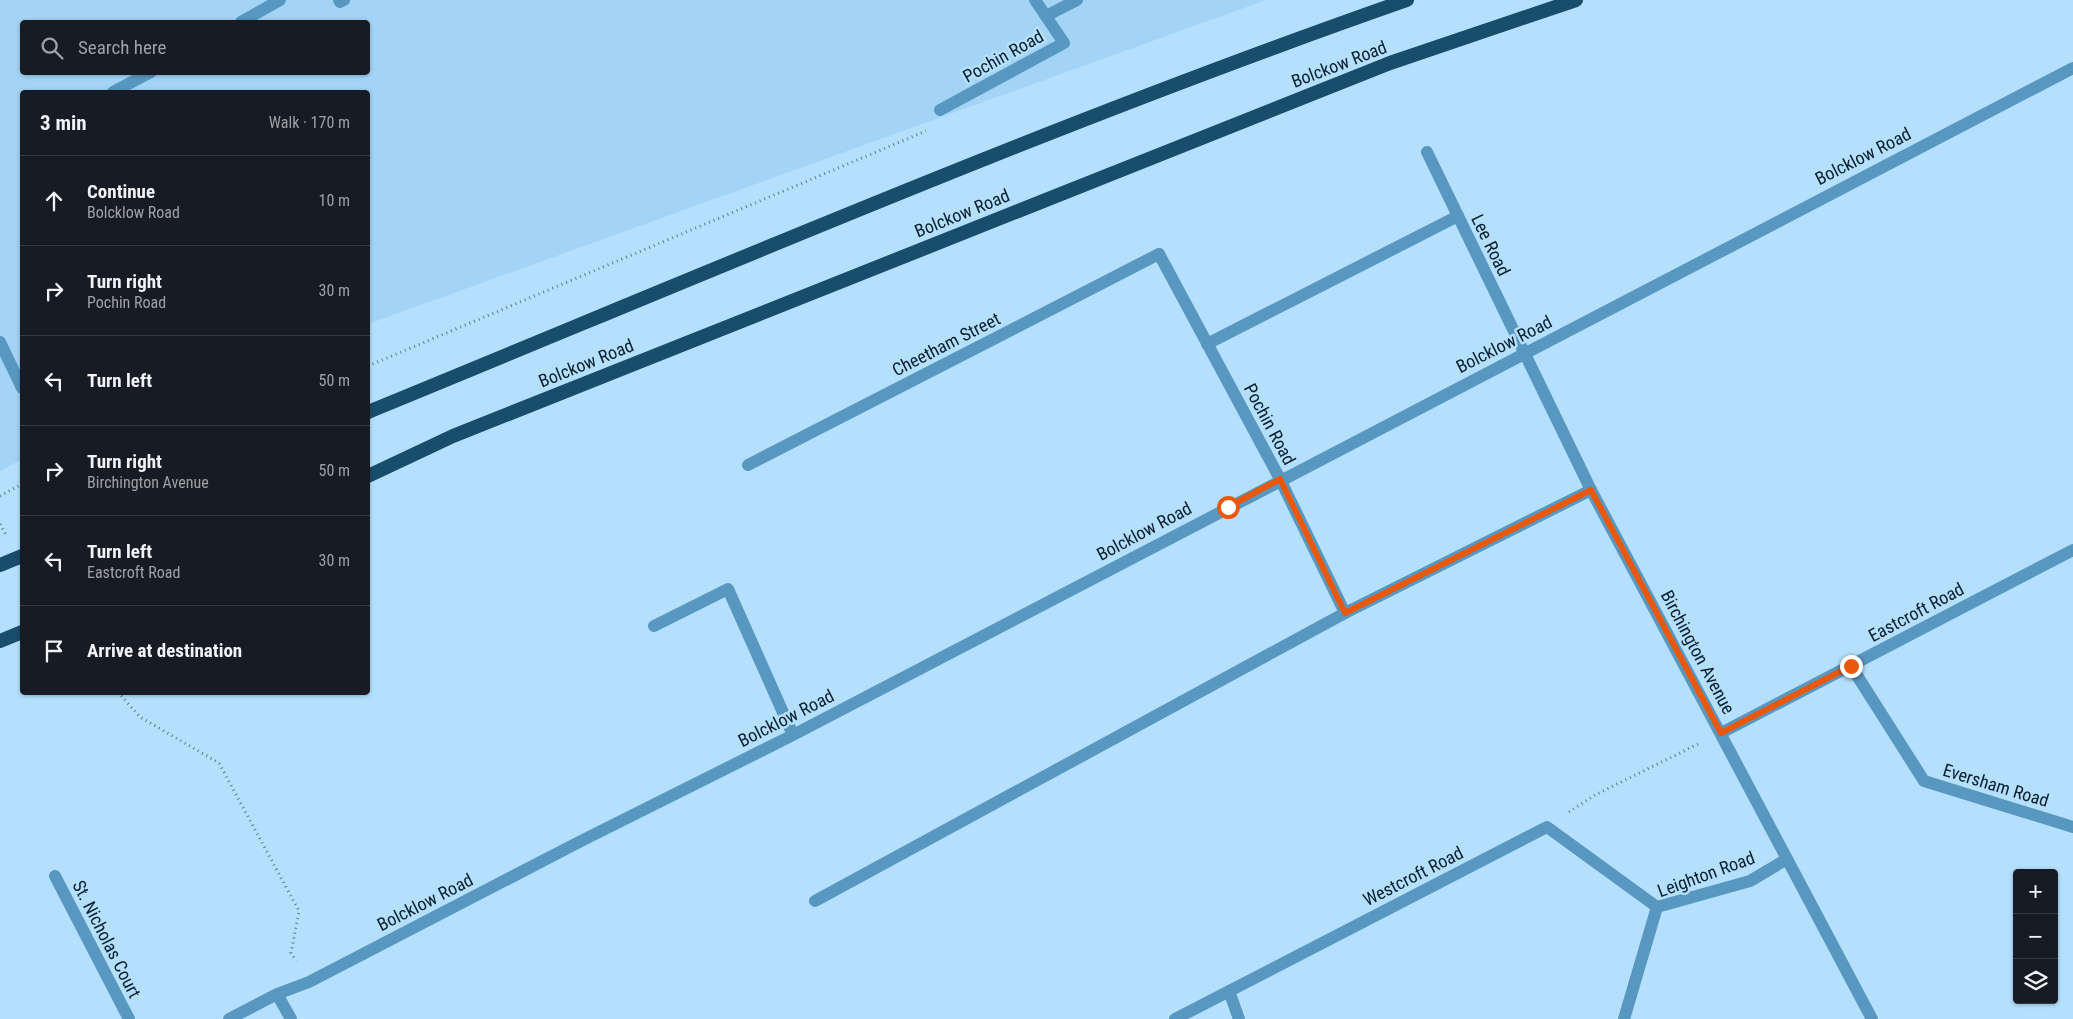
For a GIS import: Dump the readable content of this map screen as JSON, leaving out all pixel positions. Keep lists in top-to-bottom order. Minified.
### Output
{"streets":{"highway":["Bolckow Road"],"street":["Pochin Road","Bolcklow Road","Lee Road","Cheetham Street","Eastcroft Road","Birchington Avenue","Eversham Road","Leighton Road","Westcroft Road","St. Nicholas Court"]},"crossings":[["Pochin Road","Bolcklow Road"],["Pochin Road","Cheetham Street"],["Bolcklow Road","Lee Road"],["Bolcklow Road","Birchington Avenue"],["Lee Road","Birchington Avenue"],["Eastcroft Road","Birchington Avenue"],["Eastcroft Road","Eversham Road"],["Birchington Avenue","Leighton Road"]],"page":{"search":"Search here","heading":["3 min","Walk · 170 m"],"list":[["Continue","Bolcklow Road","10 m"],["Turn right","Pochin Road","30 m"],["Turn left","50 m"],["Turn right","Birchington Avenue","50 m"],["Turn left","Eastcroft Road","30 m"],"Arrive at destination"],"map_buttons":["+","−"]}}
